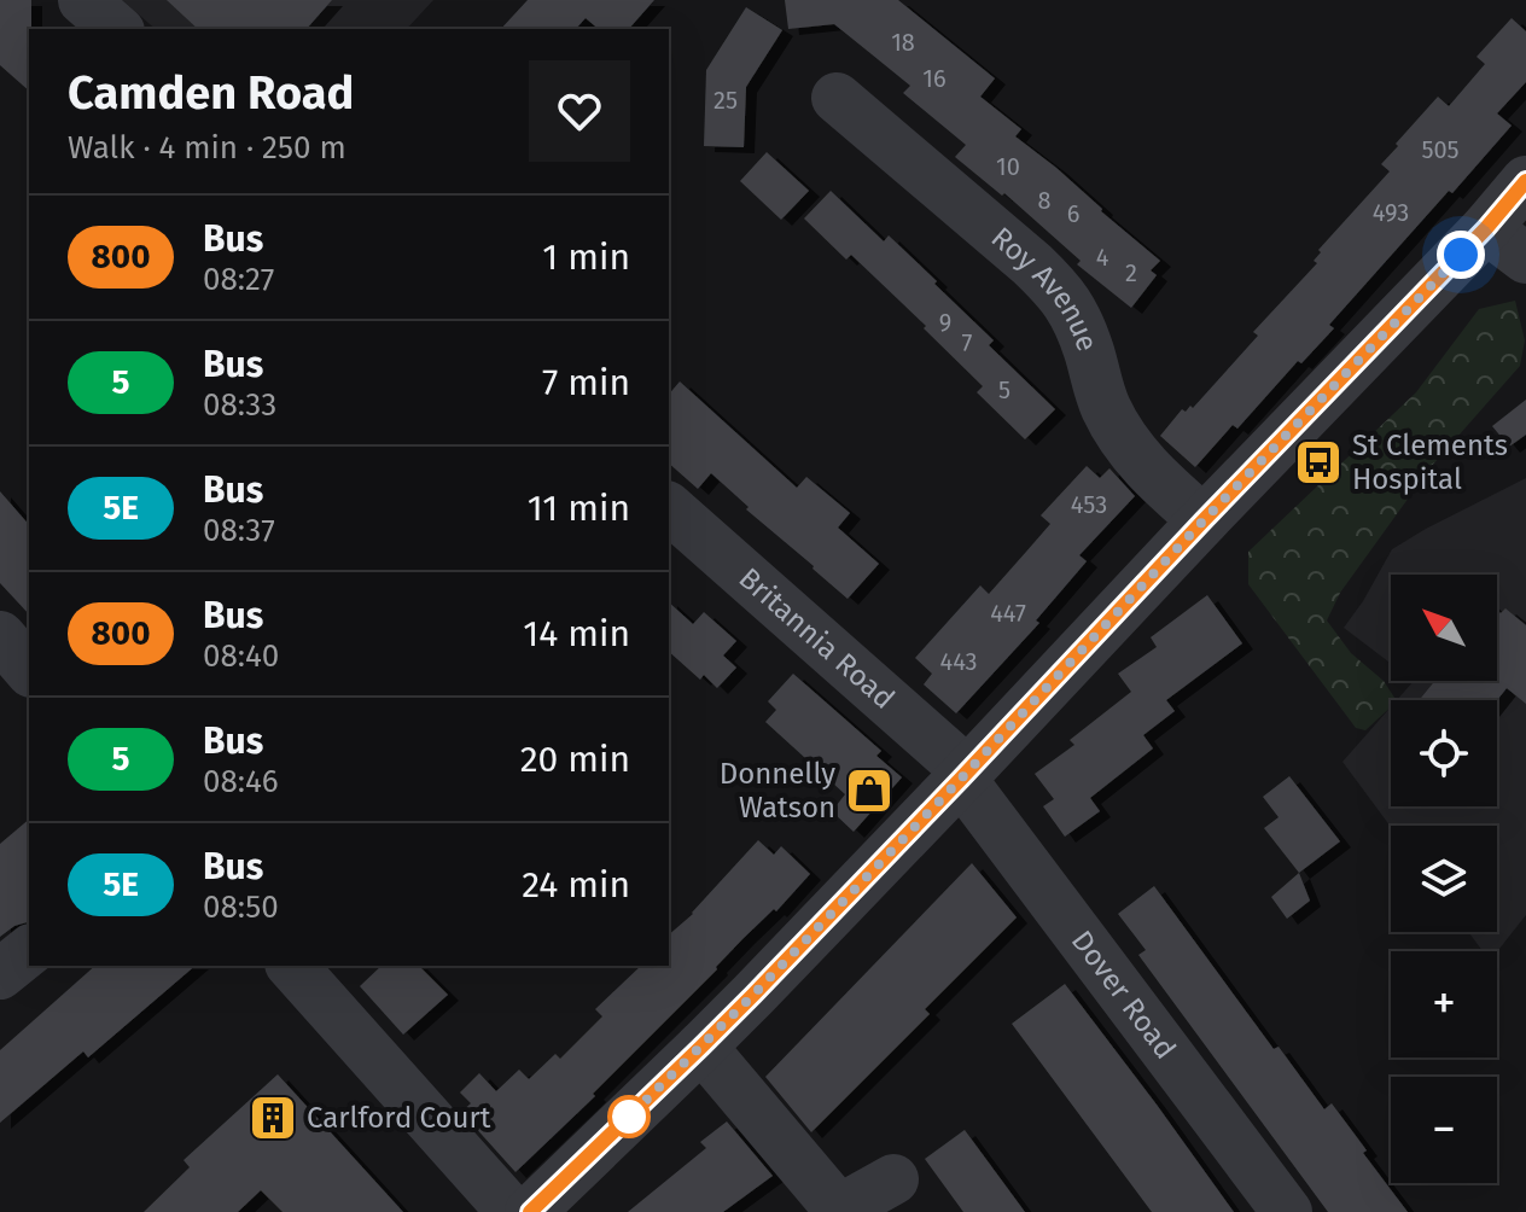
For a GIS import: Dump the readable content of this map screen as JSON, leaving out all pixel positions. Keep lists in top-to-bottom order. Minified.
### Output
{"streets":{"street":["Roy Avenue","Britannia Road","Dover Road"]},"crossings":[["Britannia Road","Dover Road"]],"places":{"bus stop":["St Clements Hospital"],"shop":["Donnelly Watson"],"building":["Carlford Court"]},"lines":["bus line 800"],"house_numbers":["18","16","25","505","10","8","493","6","4","2","9","7","5","453","447","443"],"north":"top left","page":{"heading":["Camden Road","Walk · 4 min · 250 m"],"list":[{"mark":"800","name":"Bus","note":"08:27","value":"1 min"},{"mark":"5","name":"Bus","note":"08:33","value":"7 min"},{"mark":"5E","name":"Bus","note":"08:37","value":"11 min"},{"mark":"800","name":"Bus","note":"08:40","value":"14 min"},{"mark":"5","name":"Bus","note":"08:46","value":"20 min"},{"mark":"5E","name":"Bus","note":"08:50","value":"24 min"}],"map_buttons":["+","−"]}}
